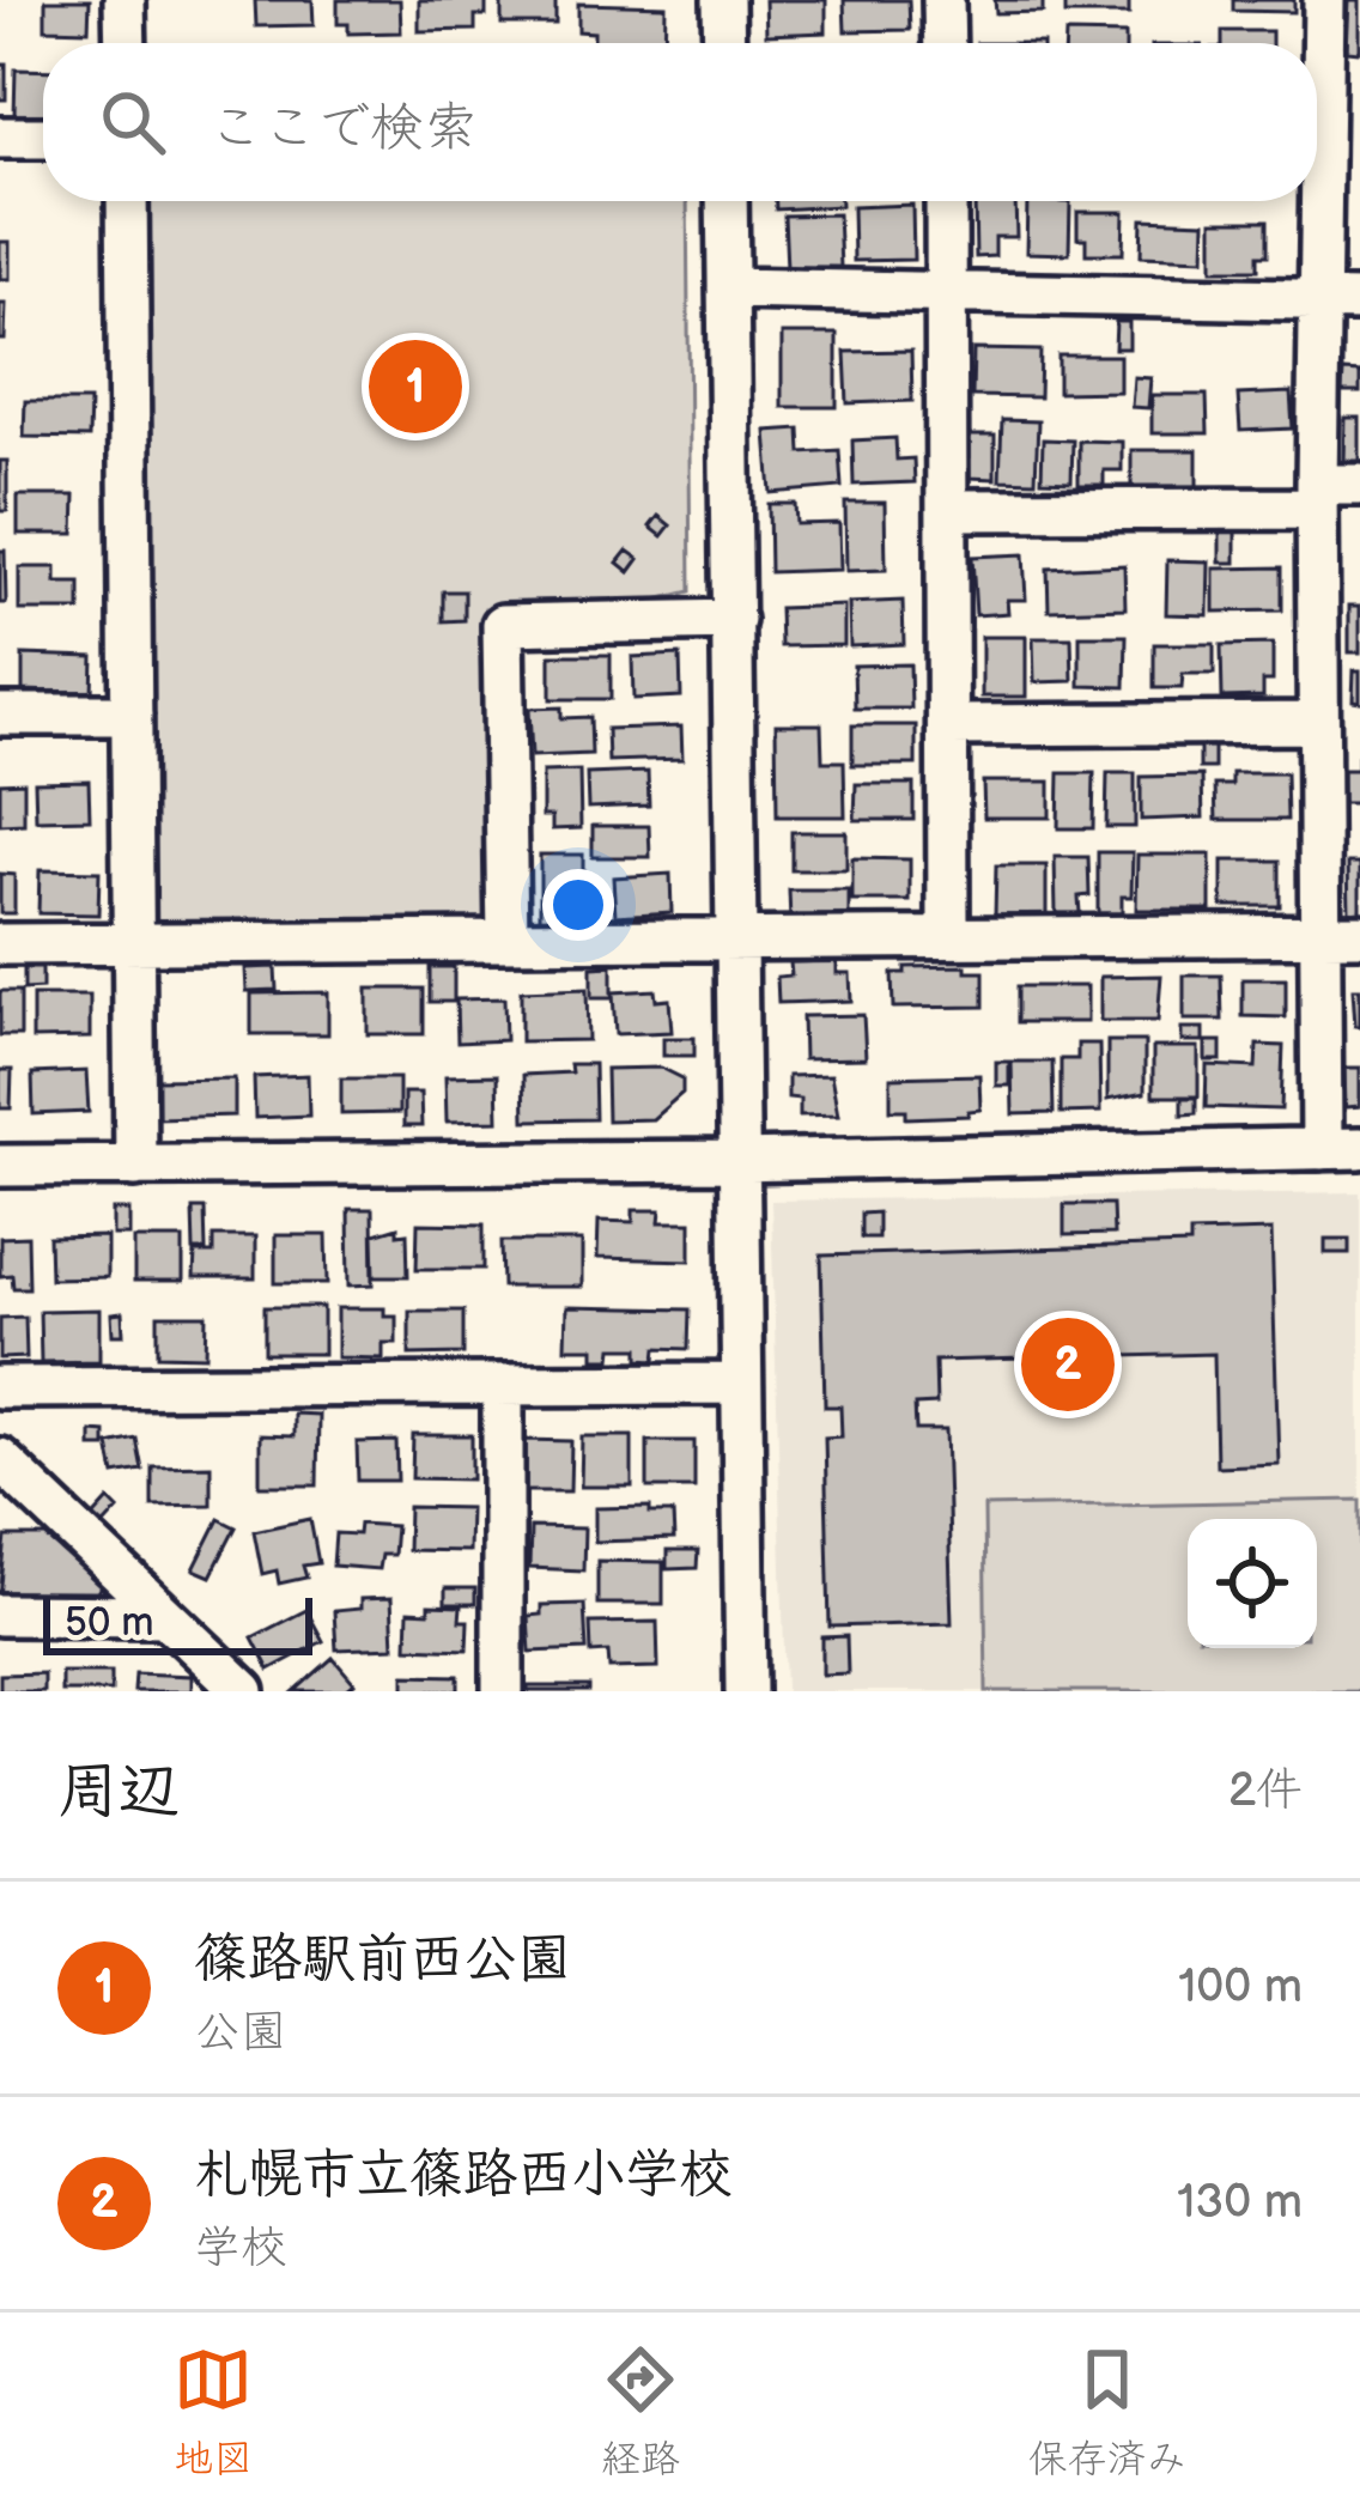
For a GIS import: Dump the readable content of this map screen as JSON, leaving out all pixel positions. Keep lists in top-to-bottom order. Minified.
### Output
{"scale_bar":"50 m","page":{"search":"ここで検索","pins":["1","2"],"scale":"50 m","heading":["周辺","2件"],"list":[{"mark":"1","name":"篠路駅前西公園","note":"公園","value":"100 m"},{"mark":"2","name":"札幌市立篠路西小学校","note":"学校","value":"130 m"}],"nav":["地図","経路","保存済み"]}}
